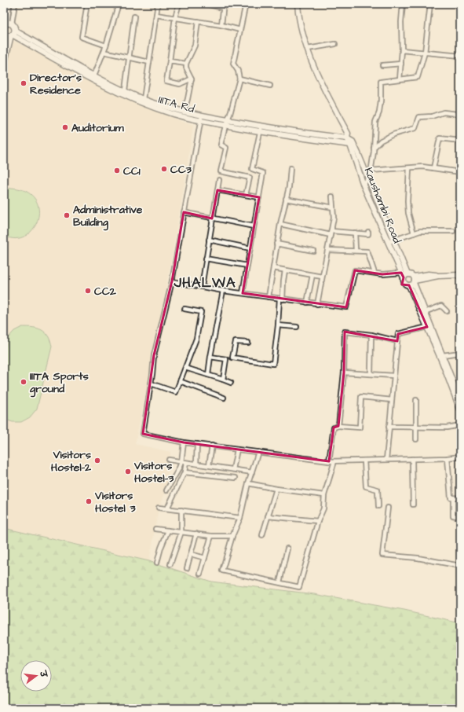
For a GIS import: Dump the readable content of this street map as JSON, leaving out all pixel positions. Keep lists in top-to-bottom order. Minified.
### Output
{"streets":{"main road":["IIITA Rd","Kaushambi Road"]},"crossings":[["IIITA Rd","Kaushambi Road"]],"districts":["JHALWA"],"places":["Director's Residence","Auditorium","CC3","CC1","Administrative Building","CC2","IIITA Sports ground","Visitors Hostel-2","Visitors Hostel-3","Visitors Hostel 3"],"north":"right"}
